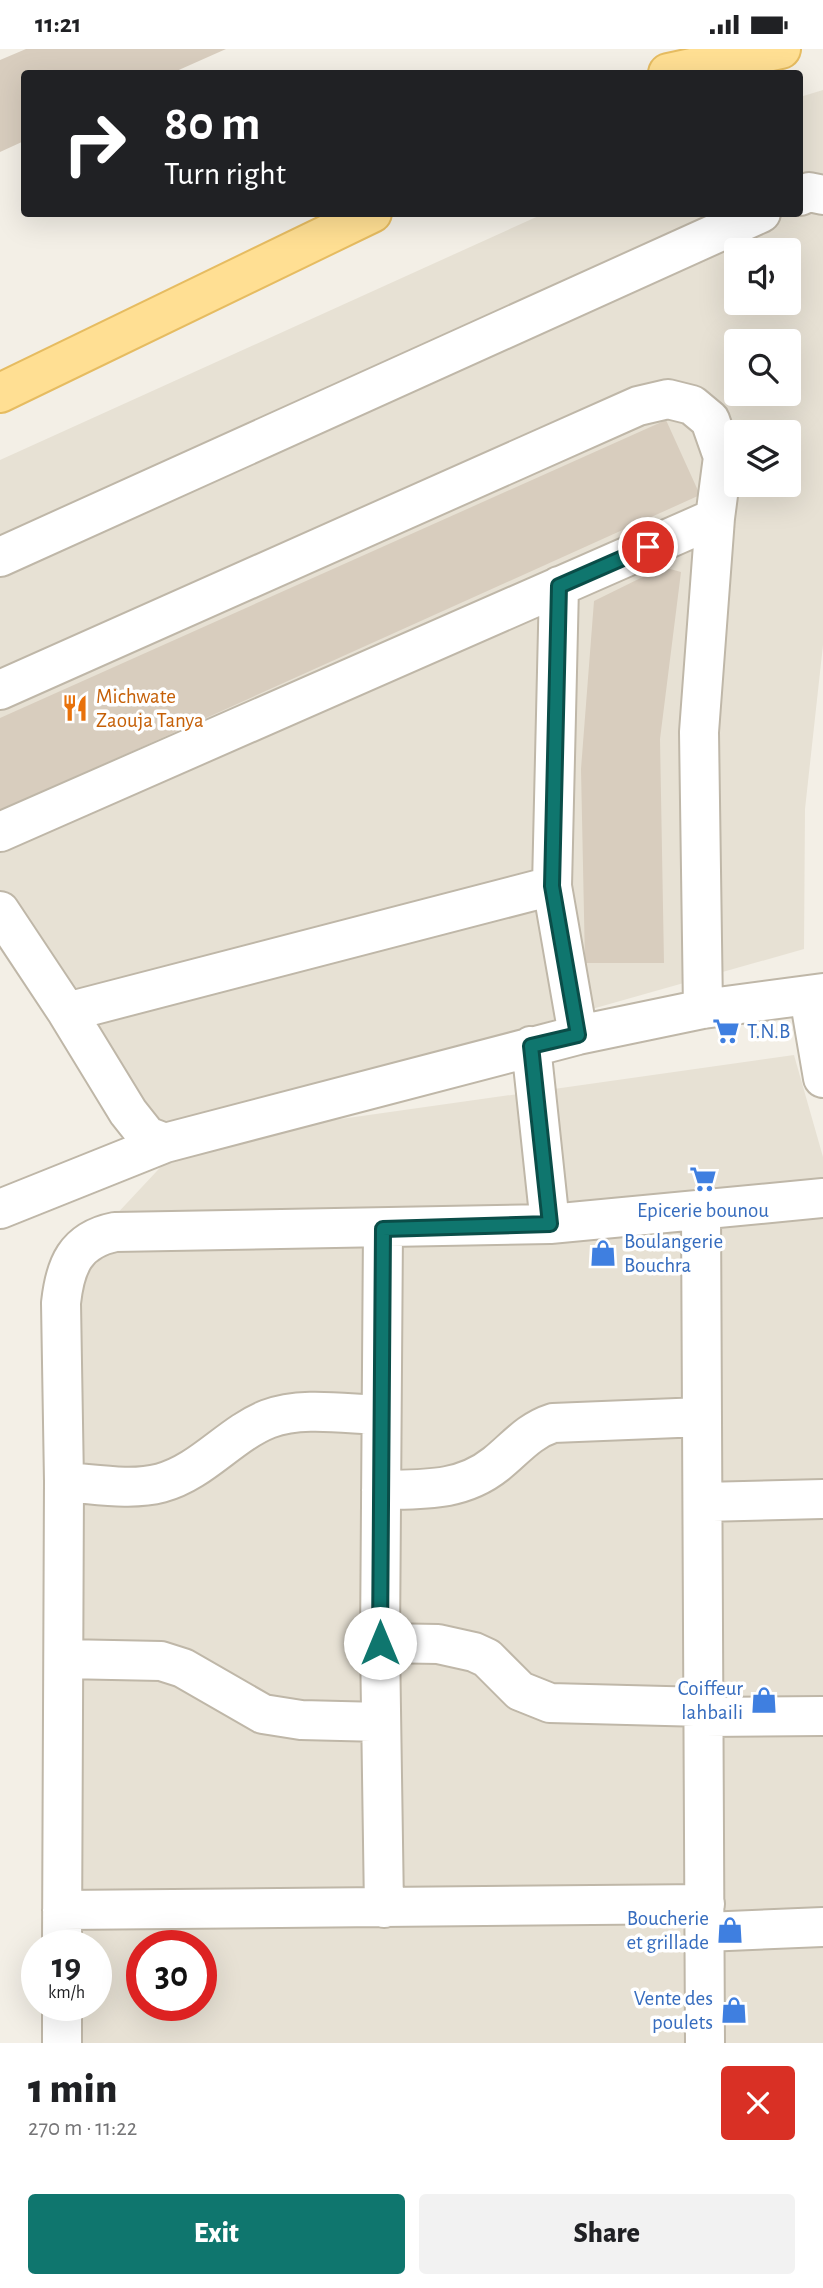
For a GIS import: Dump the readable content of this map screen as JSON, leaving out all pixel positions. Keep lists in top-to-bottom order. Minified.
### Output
{"places":{"restaurant":["Michwate Zaouja Tanya"],"supermarket":["T.N.B","Epicerie bounou"],"shop":["Boulangerie Bouchra","Coiffeur lahbaili","Boucherie et grillade","Vente des poulets"]},"page":{"status":"11:21","turn":["80 m","Turn right"],"speed":"19 km/h","limit":"30","heading":["1 min","270 m · 11:22"],"buttons":["Exit","Share"]}}
